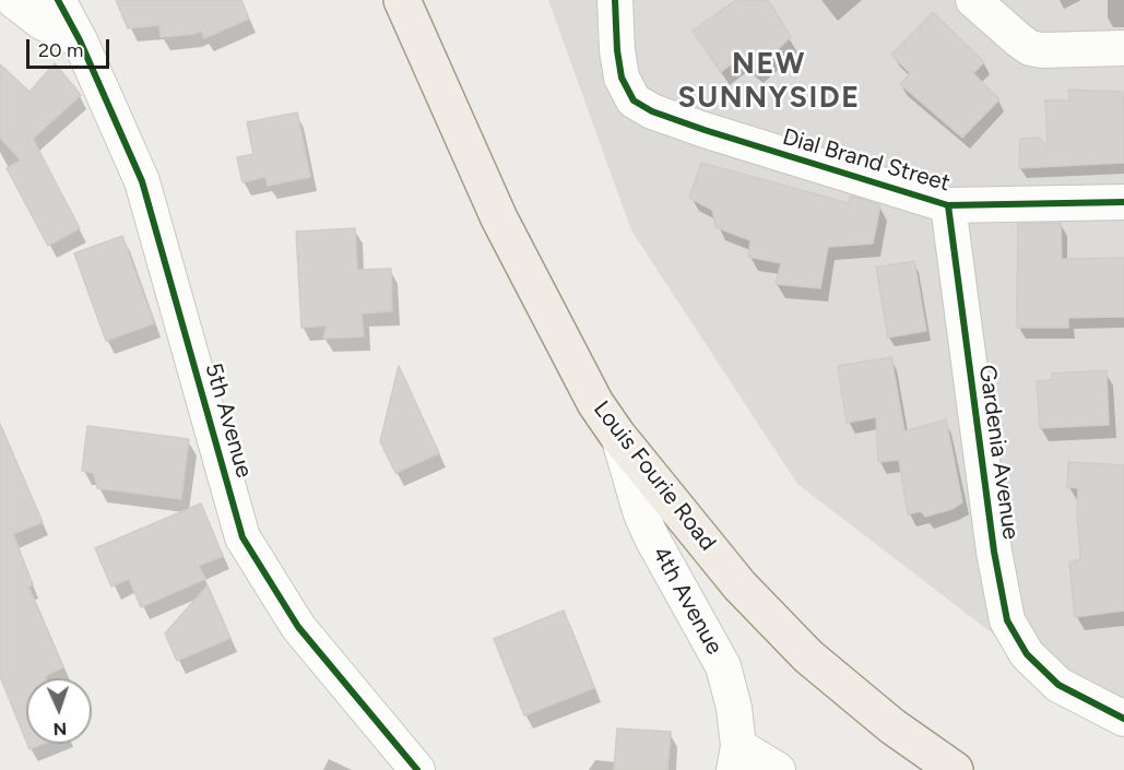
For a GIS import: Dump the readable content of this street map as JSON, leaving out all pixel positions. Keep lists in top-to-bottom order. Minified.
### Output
{"streets":{"main road":["Louis Fourie Road"],"street":["Dial Brand Street","5th Avenue","Gardenia Avenue","4th Avenue"]},"crossings":[["Dial Brand Street","Gardenia Avenue"],["Louis Fourie Road","4th Avenue"]],"districts":["NEW SUNNYSIDE"],"scale_bar":"20 m","north":"bottom"}
